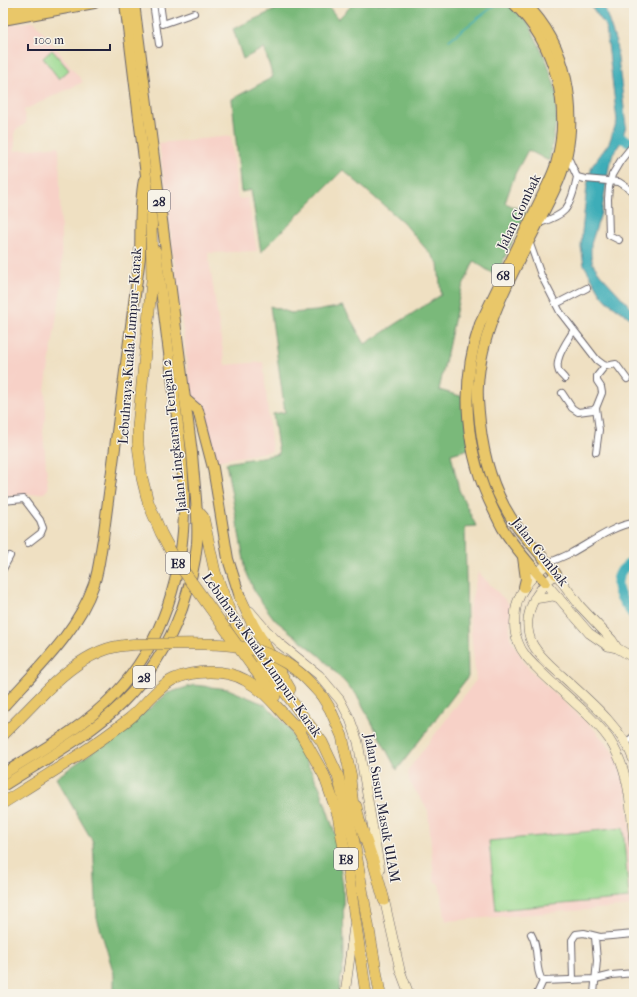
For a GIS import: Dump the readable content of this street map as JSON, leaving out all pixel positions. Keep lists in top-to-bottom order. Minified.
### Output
{"streets":{"highway":["Lebuhraya Kuala Lumpur–Karak","E8"],"main road":["28","Jalan Gombak","68","Jalan Lingkaran Tengah 2","Jalan Susur Masuk UIAM"]},"crossings":[["Lebuhraya Kuala Lumpur–Karak","Jalan Lingkaran Tengah 2"]],"scale_bar":"100 m"}
